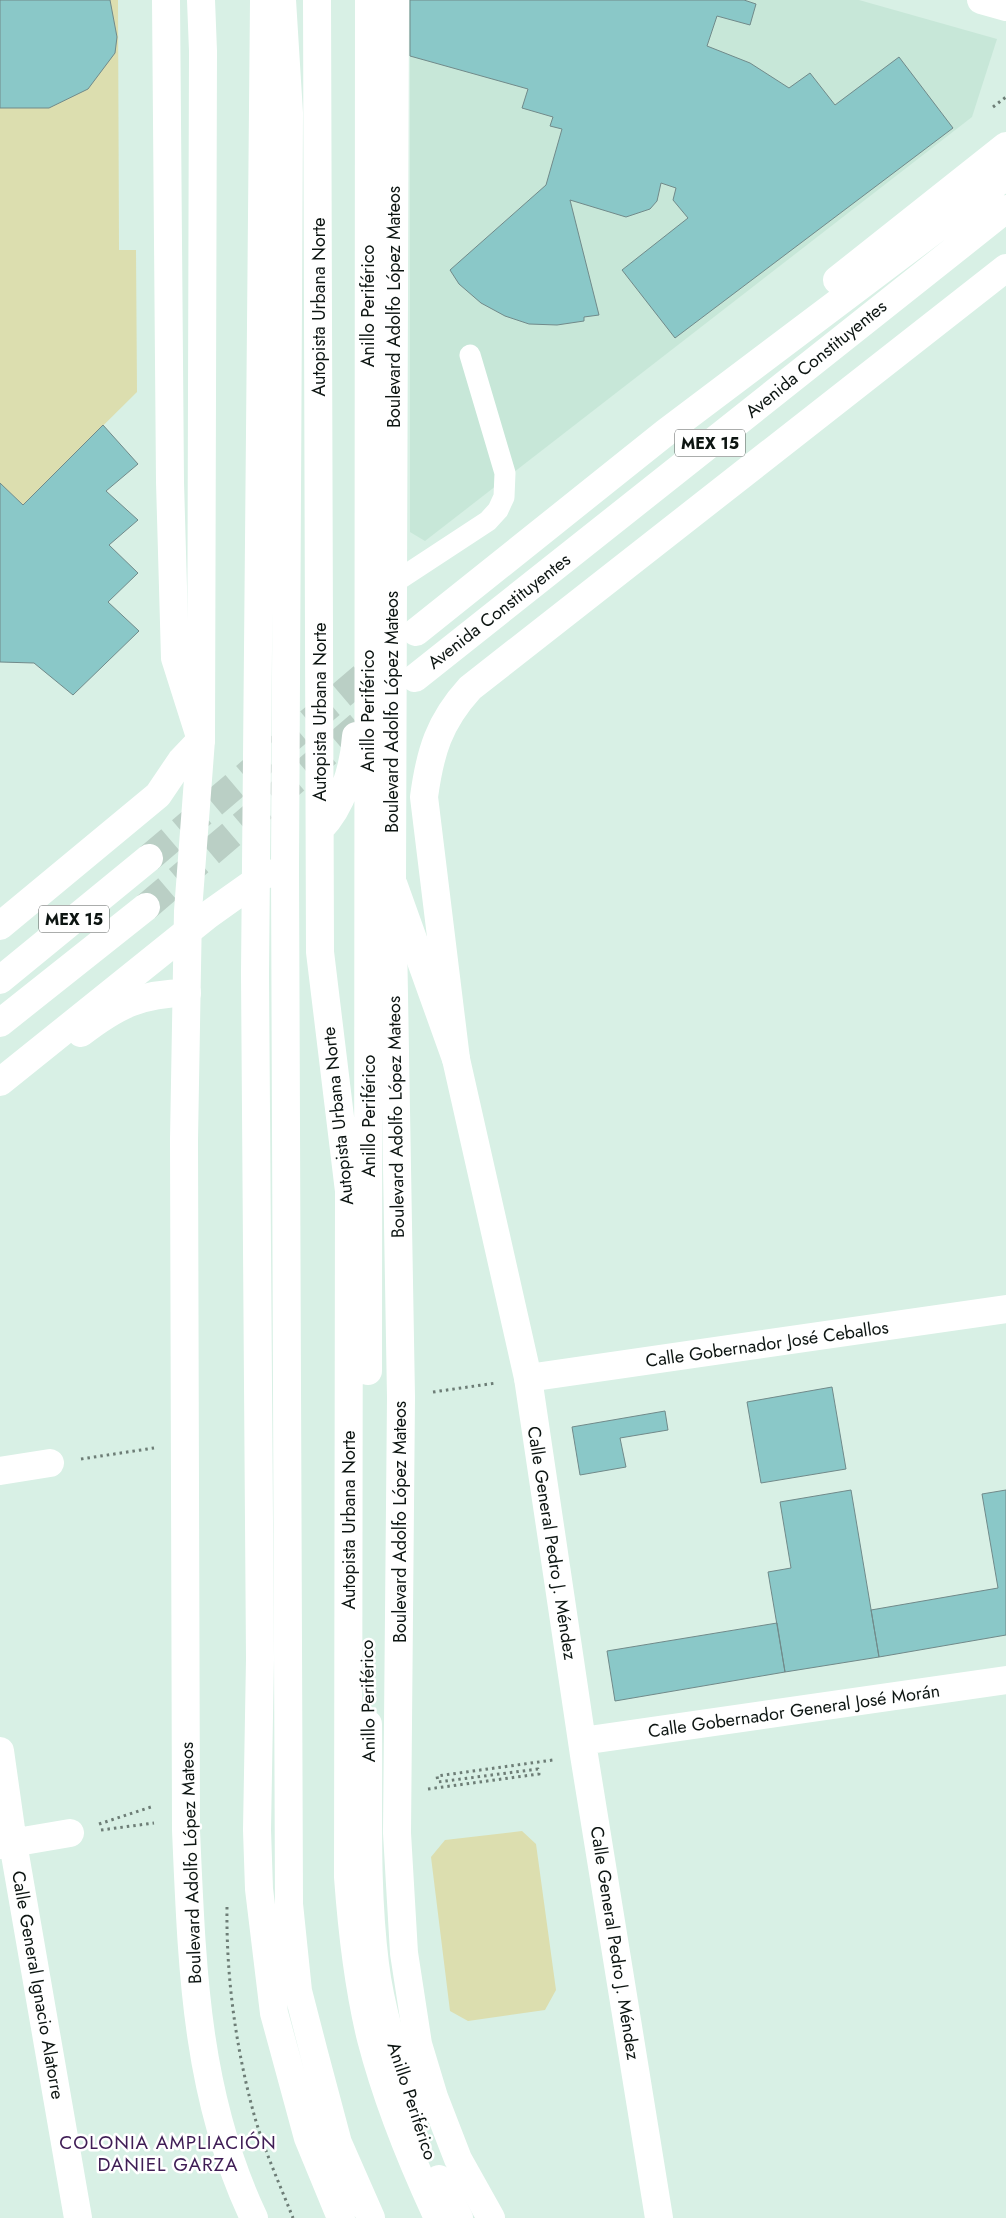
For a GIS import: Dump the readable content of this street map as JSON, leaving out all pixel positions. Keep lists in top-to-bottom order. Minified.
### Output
{"streets":{"main road":["Anillo Periférico","Autopista Urbana Norte","Boulevard Adolfo López Mateos","Avenida Constituyentes","MEX 15","Calle Gobernador José Ceballos","Calle General Pedro J. Méndez","Calle Gobernador General José Morán","Calle General Ignacio Alatorre"]},"crossings":[["Boulevard Adolfo López Mateos","Calle General Pedro J. Méndez"],["Calle Gobernador José Ceballos","Calle General Pedro J. Méndez"],["Calle General Pedro J. Méndez","Calle Gobernador General José Morán"]],"districts":["COLONIA AMPLIACIÓN DANIEL GARZA"]}
